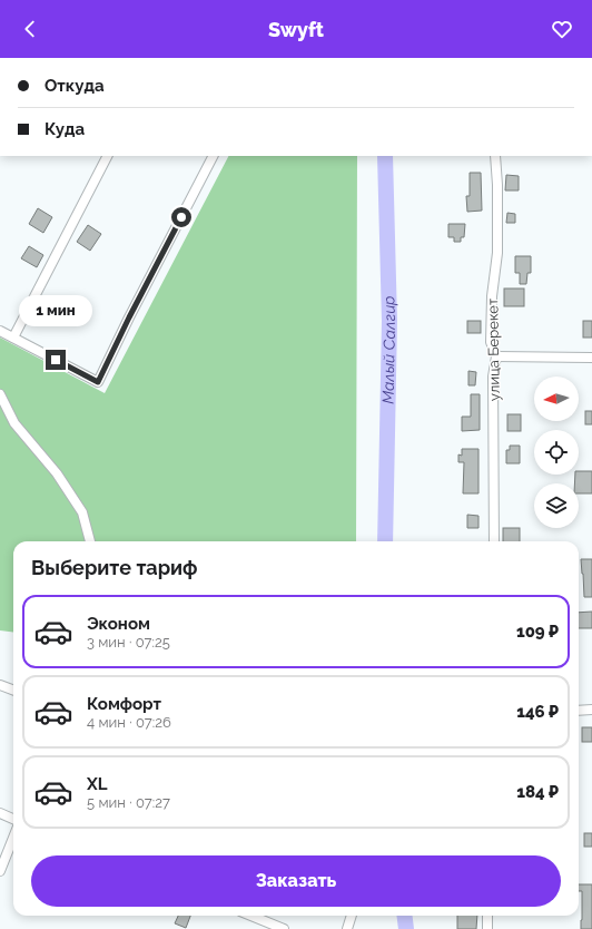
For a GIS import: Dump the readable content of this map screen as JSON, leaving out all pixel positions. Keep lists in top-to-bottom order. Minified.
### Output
{"streets":{"street":["улица Берекет"]},"water":["Малый Салгир"],"north":"left","page":{"header":"Swyft","banner":["Откуда","Куда"],"bubble":"1 мин","heading":"Выберите тариф","list":[{"name":"Эконом","note":"3 мин · 07:25","value":"109 ₽"},{"name":"Комфорт","note":"4 мин · 07:26","value":"146 ₽"},{"name":"XL","note":"5 мин · 07:27","value":"184 ₽"}],"buttons":"Заказать"}}
